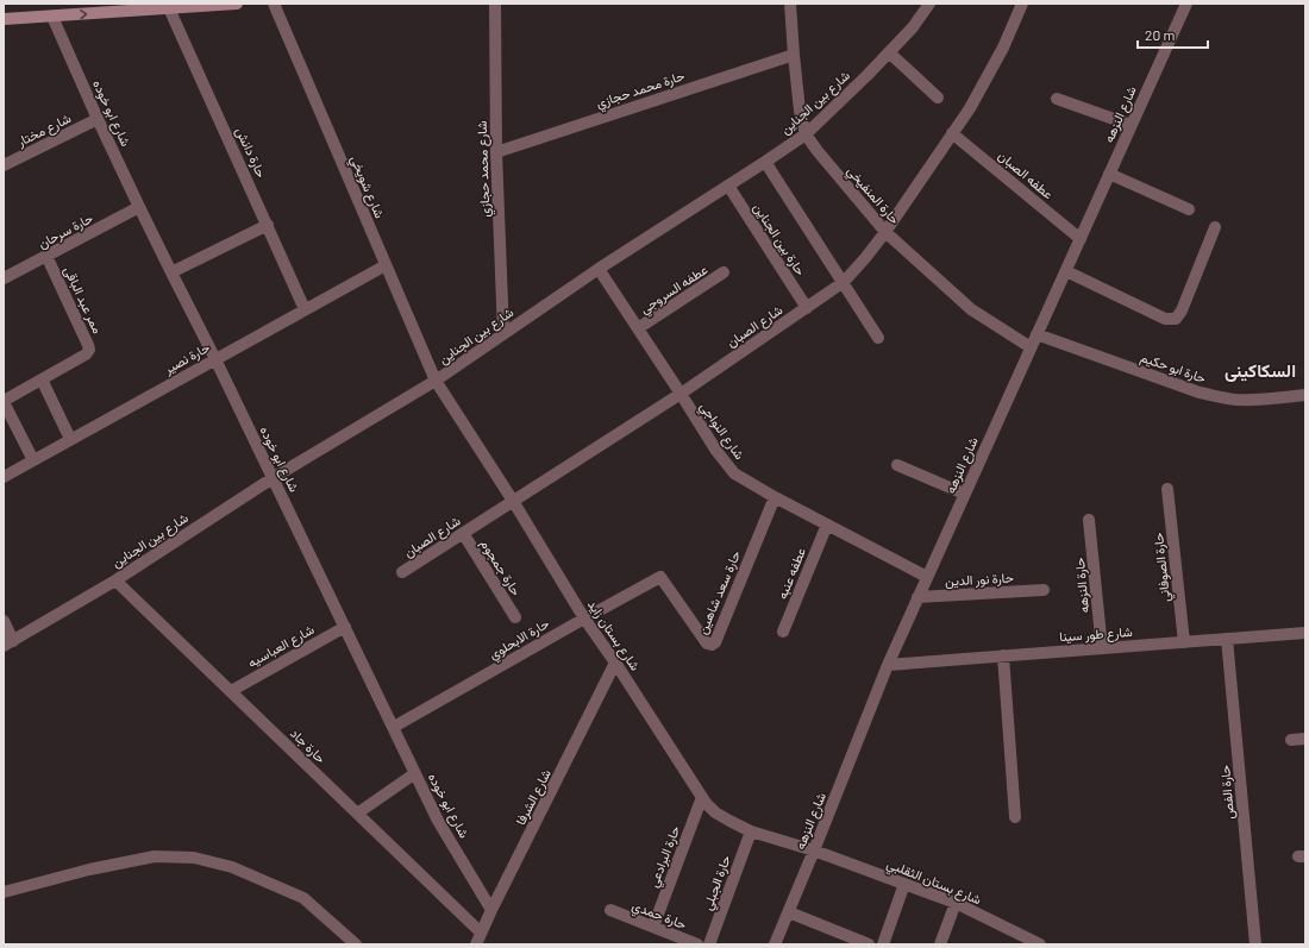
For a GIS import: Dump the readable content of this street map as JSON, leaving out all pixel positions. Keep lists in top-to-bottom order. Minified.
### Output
{"streets":{"street":["حارة محمد حجازي","شارع بين الجناين","شارع ابو خوده","شارع النزهه","شارع مختار","حارة دانش","شارع محمد حجازي","عطفه الصبان","شارع شويخي","حارة المنفيخي","حارة سرحان","حارة بين الجناين","عطفه السروجي","ممر عبد الباقى","شارع الصبان","حارة نصير","حارة ابو حكيم","شارع النواجي","حارة جمجوم","حارة الصوفاني","عطفه عنبه","حارة نور الدين","حارة النزهه","حارة سعد شاهين","شارع طور سينا","شارع بستان زايد","حارة الابحلوي","شارع العباسيه","حارة جاد","حارة الفص","شارع الشرفا","حارة البرادعي","شارع بستان الثقلبي","حارة الجبلي","حارة حمدي"]},"crossings":[["حارة محمد حجازي","شارع محمد حجازي"],["حارة محمد حجازي","حارة المنفيخي"],["شارع بين الجناين","شارع ابو خوده"],["شارع بين الجناين","شارع محمد حجازي"],["شارع بين الجناين","شارع شويخي"],["شارع بين الجناين","حارة المنفيخي"],["شارع بين الجناين","حارة بين الجناين"],["شارع بين الجناين","شارع النواجي"],["شارع بين الجناين","شارع بستان زايد"],["شارع بين الجناين","حارة جاد"],["شارع ابو خوده","شارع مختار"],["شارع ابو خوده","حارة سرحان"],["شارع ابو خوده","حارة نصير"],["شارع ابو خوده","حارة الابحلوي"],["شارع ابو خوده","شارع العباسيه"],["شارع ابو خوده","شارع الشرفا"],["شارع النزهه","عطفه الصبان"],["شارع النزهه","حارة المنفيخي"],["شارع النزهه","حارة ابو حكيم"],["شارع النزهه","شارع النواجي"],["شارع النزهه","حارة نور الدين"],["شارع النزهه","شارع طور سينا"],["شارع النزهه","شارع بستان زايد"],["شارع النزهه","شارع بستان الثقلبي"],["حارة دانش","حارة نصير"],["عطفه الصبان","شارع الصبان"],["شارع شويخي","حارة نصير"],["شارع شويخي","شارع بستان زايد"],["حارة المنفيخي","شارع الصبان"],["حارة سرحان","ممر عبد الباقى"],["حارة بين الجناين","شارع الصبان"],["عطفه السروجي","شارع النواجي"],["شارع الصبان","شارع النواجي"],["شارع الصبان","حارة جمجوم"],["شارع الصبان","شارع بستان زايد"],["شارع النواجي","عطفه عنبه"],["شارع النواجي","حارة سعد شاهين"],["حارة الصوفاني","شارع طور سينا"],["حارة النزهه","شارع طور سينا"],["حارة سعد شاهين","حارة الابحلوي"],["شارع طور سينا","حارة الفص"],["شارع بستان زايد","حارة الابحلوي"],["شارع بستان زايد","شارع الشرفا"],["شارع بستان زايد","حارة البرادعي"],["شارع بستان زايد","شارع بستان الثقلبي"],["شارع بستان زايد","حارة الجبلي"],["شارع العباسيه","حارة جاد"],["حارة جاد","شارع الشرفا"],["حارة البرادعي","حارة حمدي"]],"districts":["السكاكينى"],"scale_bar":"20 m"}
